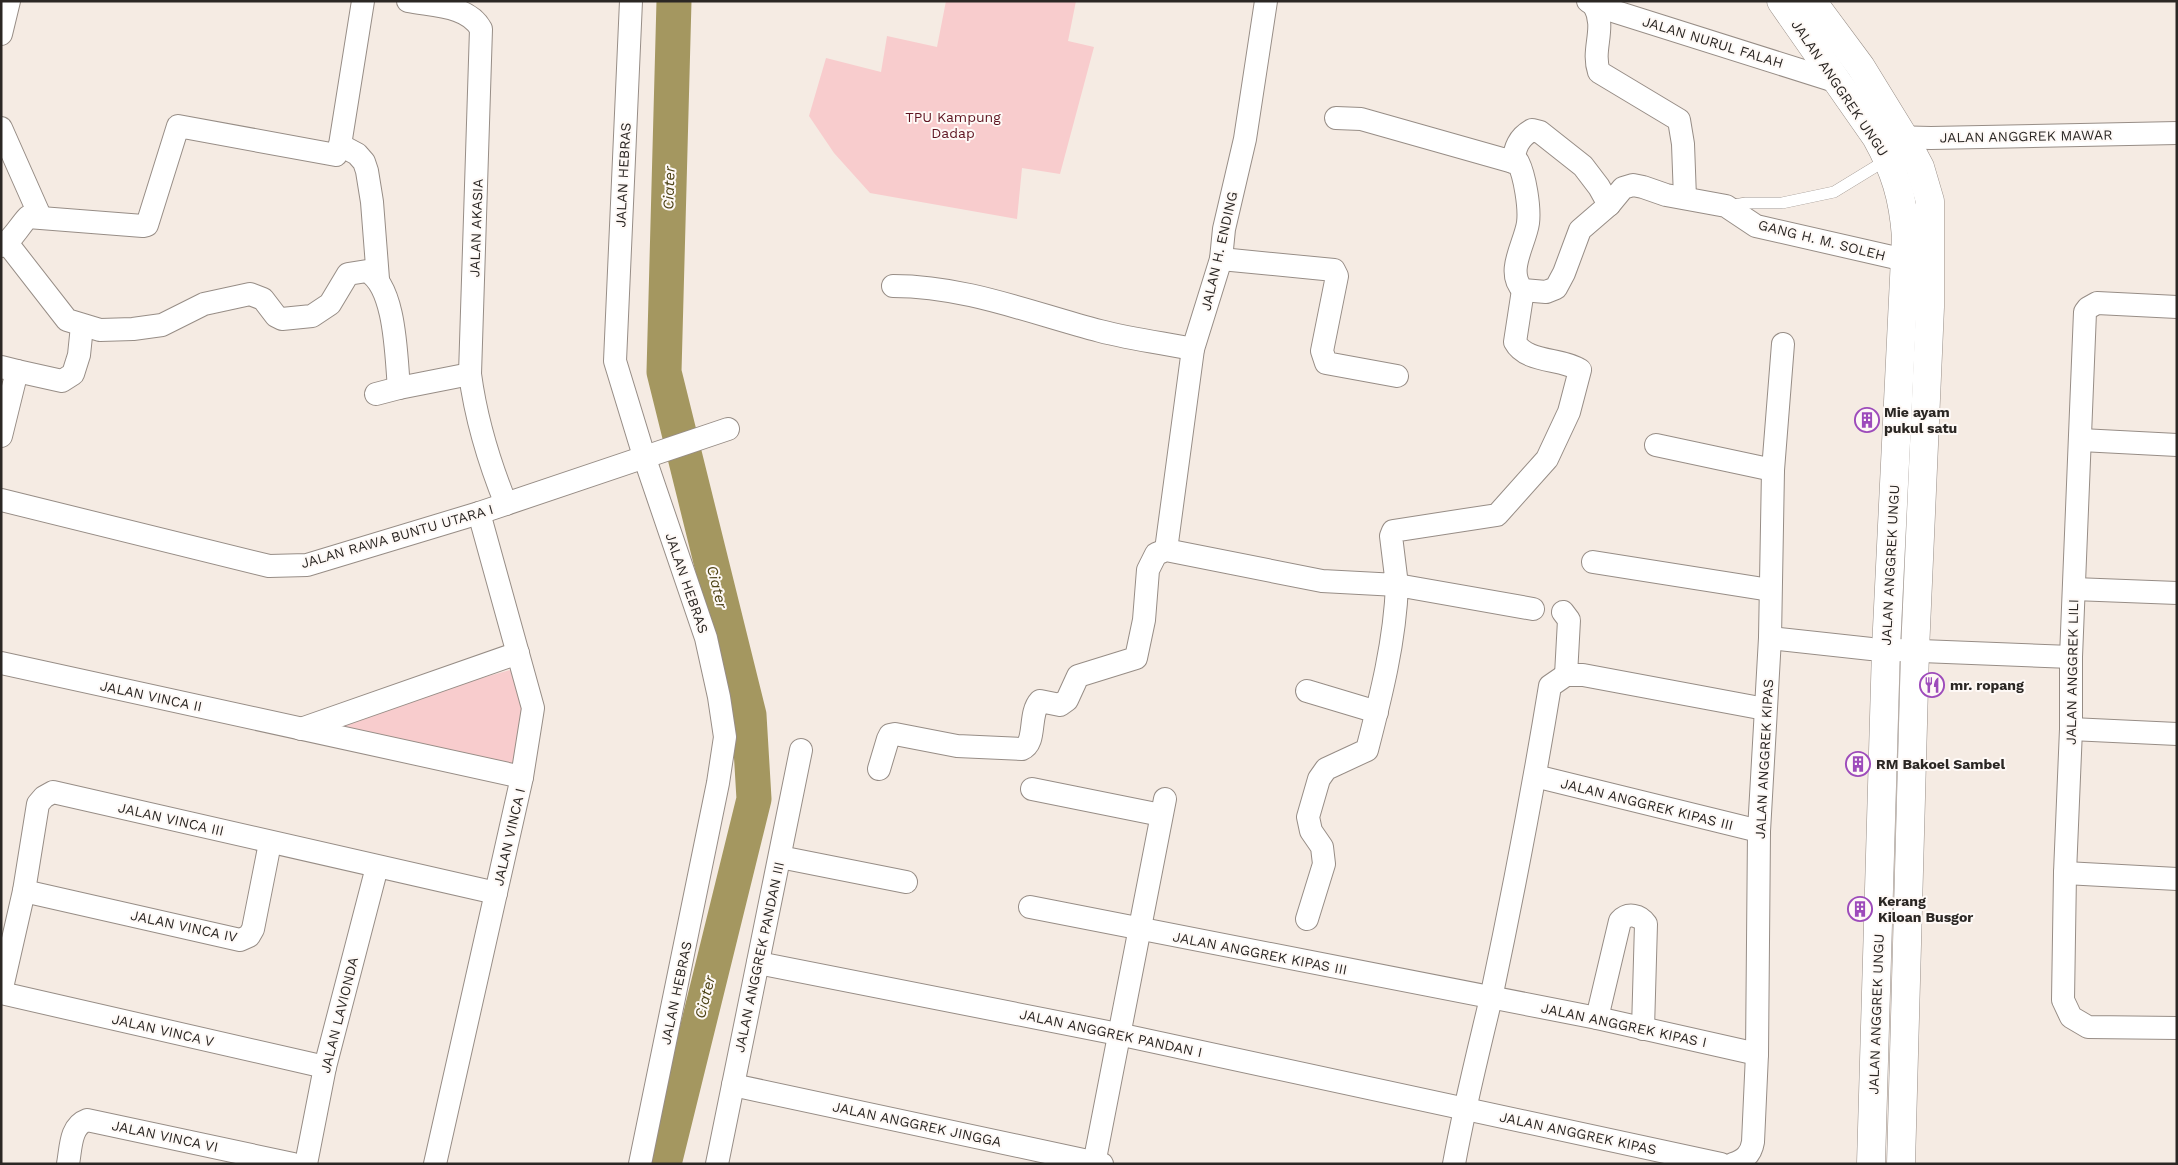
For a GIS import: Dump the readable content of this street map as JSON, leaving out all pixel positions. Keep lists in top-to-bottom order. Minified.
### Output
{"streets":{"street":["JALAN NURUL FALAH","JALAN ANGGREK UNGU","JALAN ANGGREK MAWAR","JALAN HEBRAS","JALAN AKASIA","GANG H. M. SOLEH","JALAN H. ENDING","JALAN RAWA BUNTU UTARA I","JALAN ANGGREK LILI","JALAN VINCA II","JALAN ANGGREK KIPAS","JALAN ANGGREK KIPAS III","JALAN VINCA III","JALAN VINCA I","JALAN VINCA IV","JALAN ANGGREK PANDAN III","JALAN LAVIONDA","JALAN ANGGREK KIPAS I","JALAN VINCA V","JALAN ANGGREK PANDAN I","JALAN ANGGREK JINGGA","JALAN VINCA VI"]},"crossings":[["JALAN NURUL FALAH","JALAN ANGGREK UNGU"],["JALAN ANGGREK UNGU","JALAN ANGGREK MAWAR"],["JALAN ANGGREK UNGU","GANG H. M. SOLEH"],["JALAN HEBRAS","JALAN RAWA BUNTU UTARA I"],["JALAN AKASIA","JALAN RAWA BUNTU UTARA I"],["JALAN RAWA BUNTU UTARA I","JALAN VINCA I"],["JALAN VINCA II","JALAN VINCA I"],["JALAN ANGGREK KIPAS","JALAN ANGGREK KIPAS III"],["JALAN ANGGREK KIPAS","JALAN ANGGREK KIPAS I"],["JALAN ANGGREK KIPAS","JALAN ANGGREK PANDAN I"],["JALAN ANGGREK KIPAS III","JALAN ANGGREK KIPAS I"],["JALAN VINCA III","JALAN VINCA I"],["JALAN VINCA III","JALAN VINCA IV"],["JALAN VINCA III","JALAN LAVIONDA"],["JALAN VINCA III","JALAN VINCA V"],["JALAN ANGGREK PANDAN III","JALAN ANGGREK PANDAN I"],["JALAN ANGGREK PANDAN III","JALAN ANGGREK JINGGA"],["JALAN LAVIONDA","JALAN VINCA V"]],"water":["Ciater"],"parks":["TPU Kampung Dadap"],"places":{"building":["Mie ayam pukul satu","RM Bakoel Sambel","Kerang Kiloan Busgor"],"restaurant":["mr. ropang"]}}
